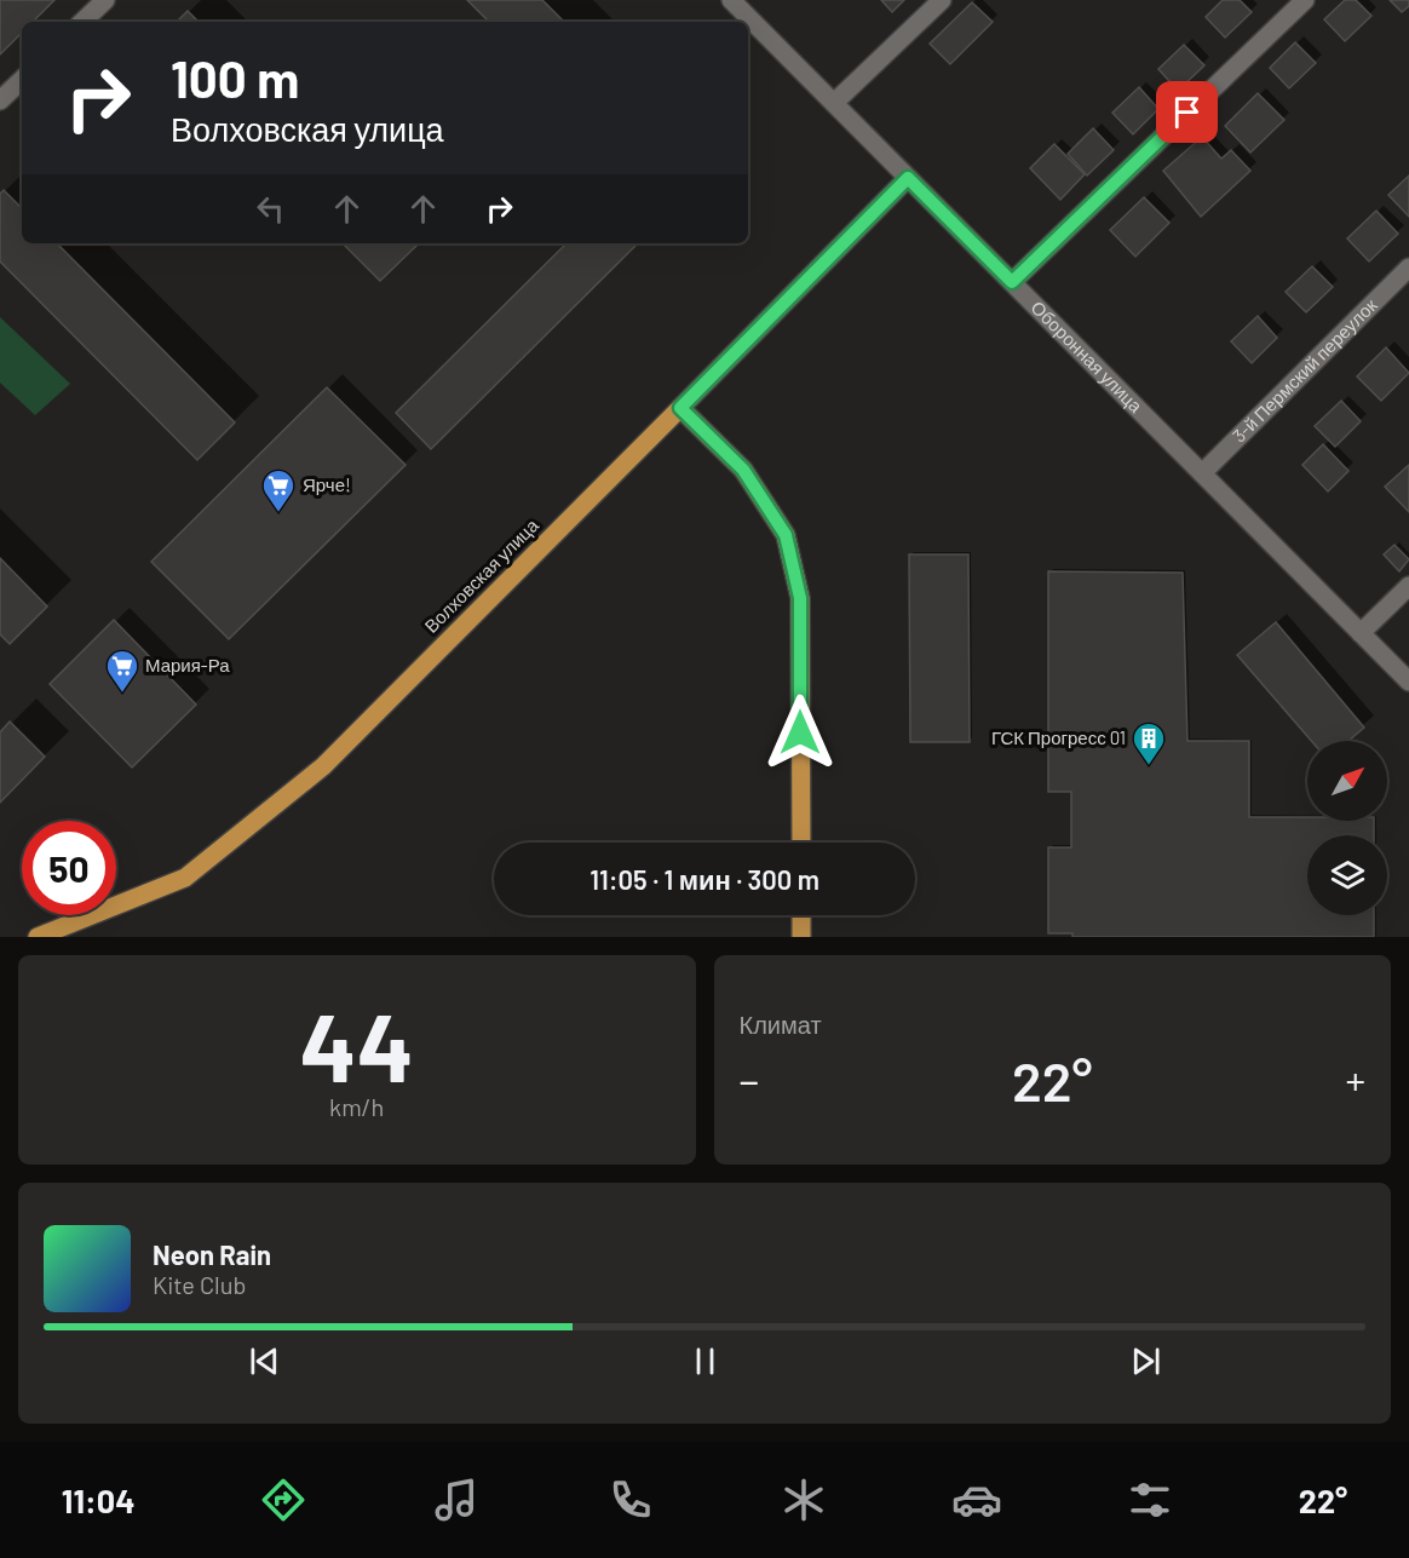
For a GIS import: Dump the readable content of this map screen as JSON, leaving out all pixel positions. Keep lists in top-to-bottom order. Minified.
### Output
{"streets":{"main road":["Волховская улица"],"street":["Оборонная улица","3-й Пермский переулок"]},"crossings":[["Оборонная улица","3-й Пермский переулок"],["Оборонная улица","Волховская улица"]],"places":{"supermarket":["Ярче!","Мария-Ра"],"building":["ГСК Прогресс 01"]},"north":"top right","page":{"turn":["100 m","Волховская улица"],"limit":"50","trip":"11:05 · 1 мин · 300 m","tile":[["44","km/h"],"Климат"],"heat":["−","22°","+"],"song":["Neon Rain","Kite Club"],"tabs":["11:04","22°"]}}
